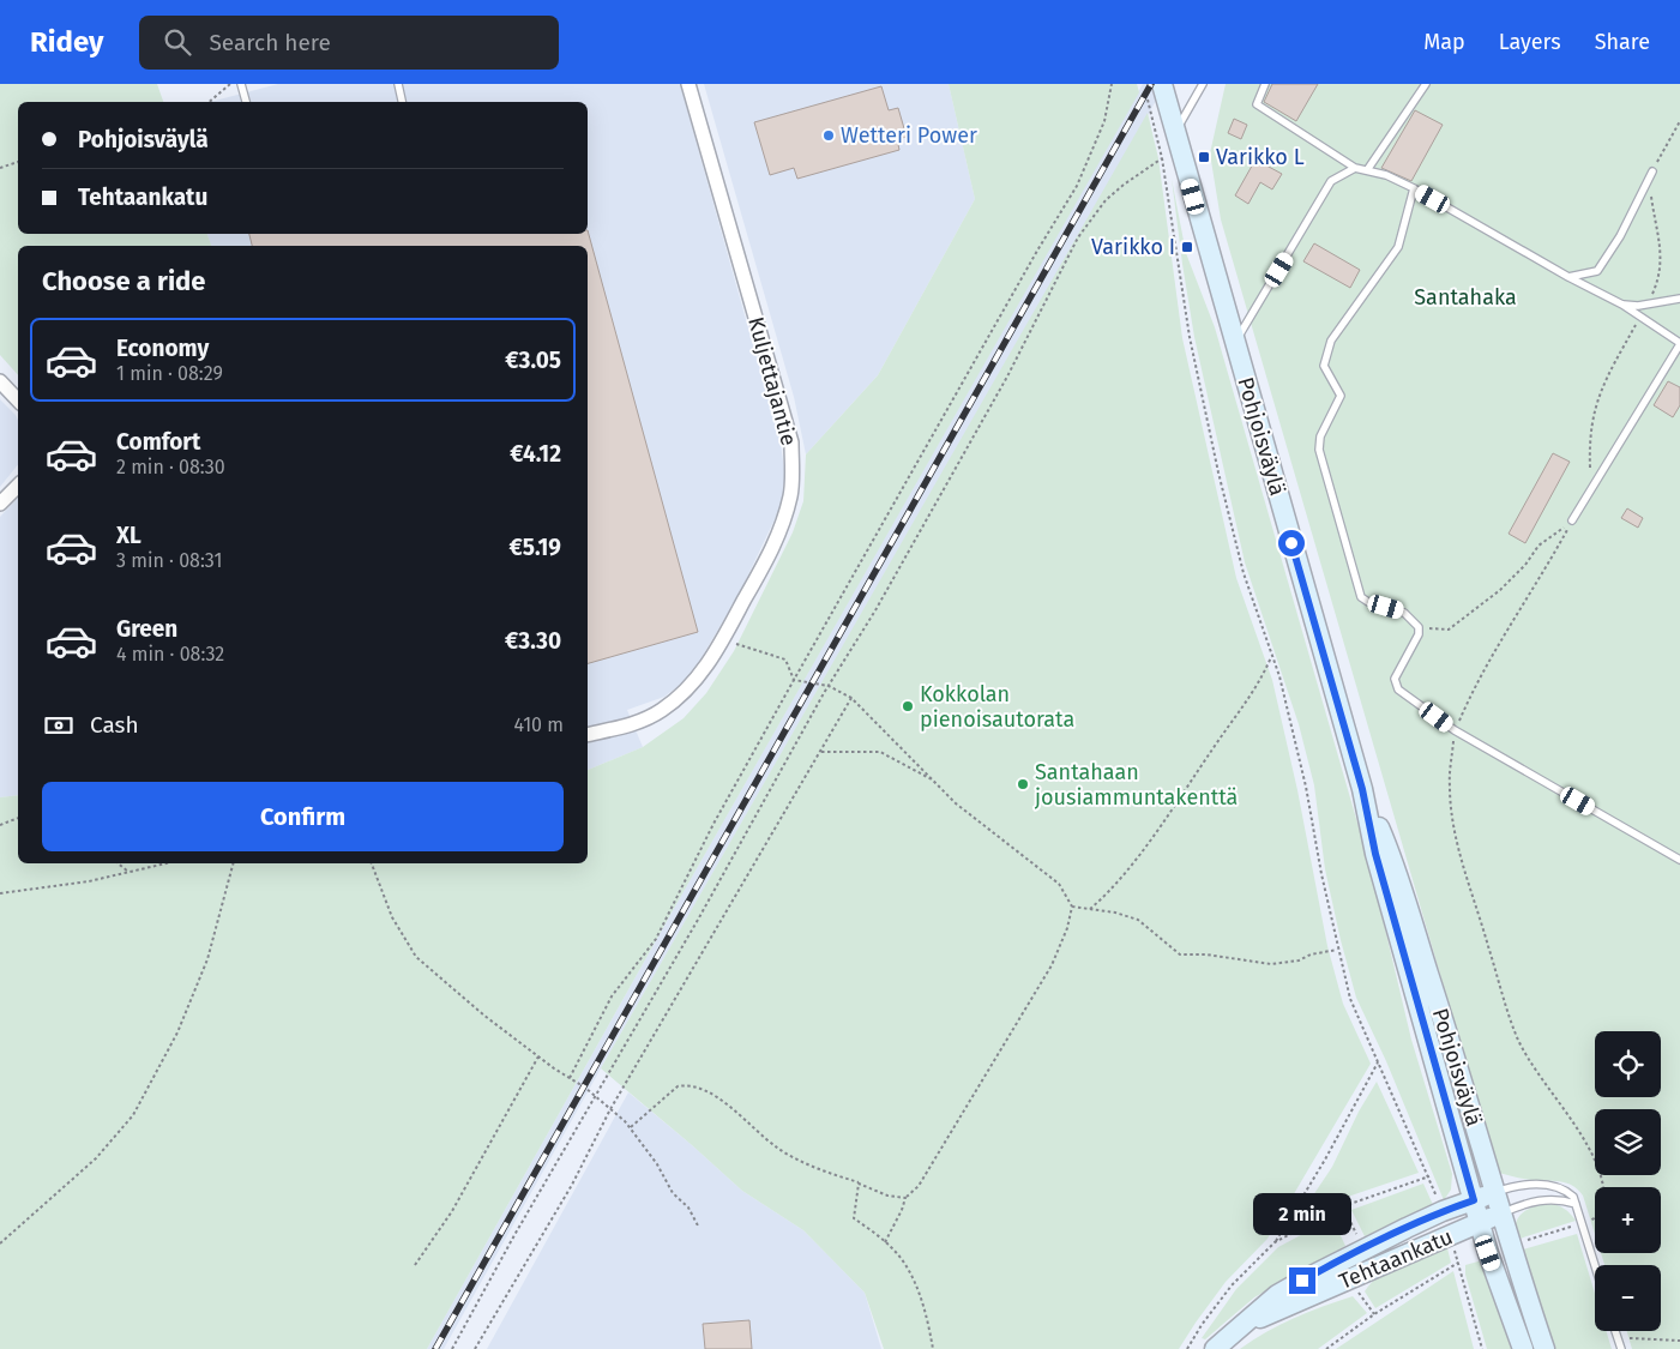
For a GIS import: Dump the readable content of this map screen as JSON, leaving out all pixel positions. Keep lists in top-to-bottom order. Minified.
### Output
{"streets":{"main road":["Pohjoisväylä","Tehtaankatu"],"street":["Kuljettajantie"]},"crossings":[["Pohjoisväylä","Tehtaankatu"]],"parks":["Santahaka"],"places":{"other":["Wetteri Power","Kokkolan pienoisautorata","Santahaan jousiammuntakenttä"],"transit":["Varikko L","Varikko I"]},"page":{"header":"Ridey","search":"Search here","nav":["Map","Layers","Share"],"banner":["Pohjoisväylä","Tehtaankatu"],"heading":"Choose a ride","list":[{"name":"Economy","note":"1 min · 08:29","value":"€3.05"},{"name":"Comfort","note":"2 min · 08:30","value":"€4.12"},{"name":"XL","note":"3 min · 08:31","value":"€5.19"},{"name":"Green","note":"4 min · 08:32","value":"€3.30"}],"pay":["Cash","410 m"],"buttons":"Confirm","map_buttons":["+","−"],"bubble":"2 min"}}
